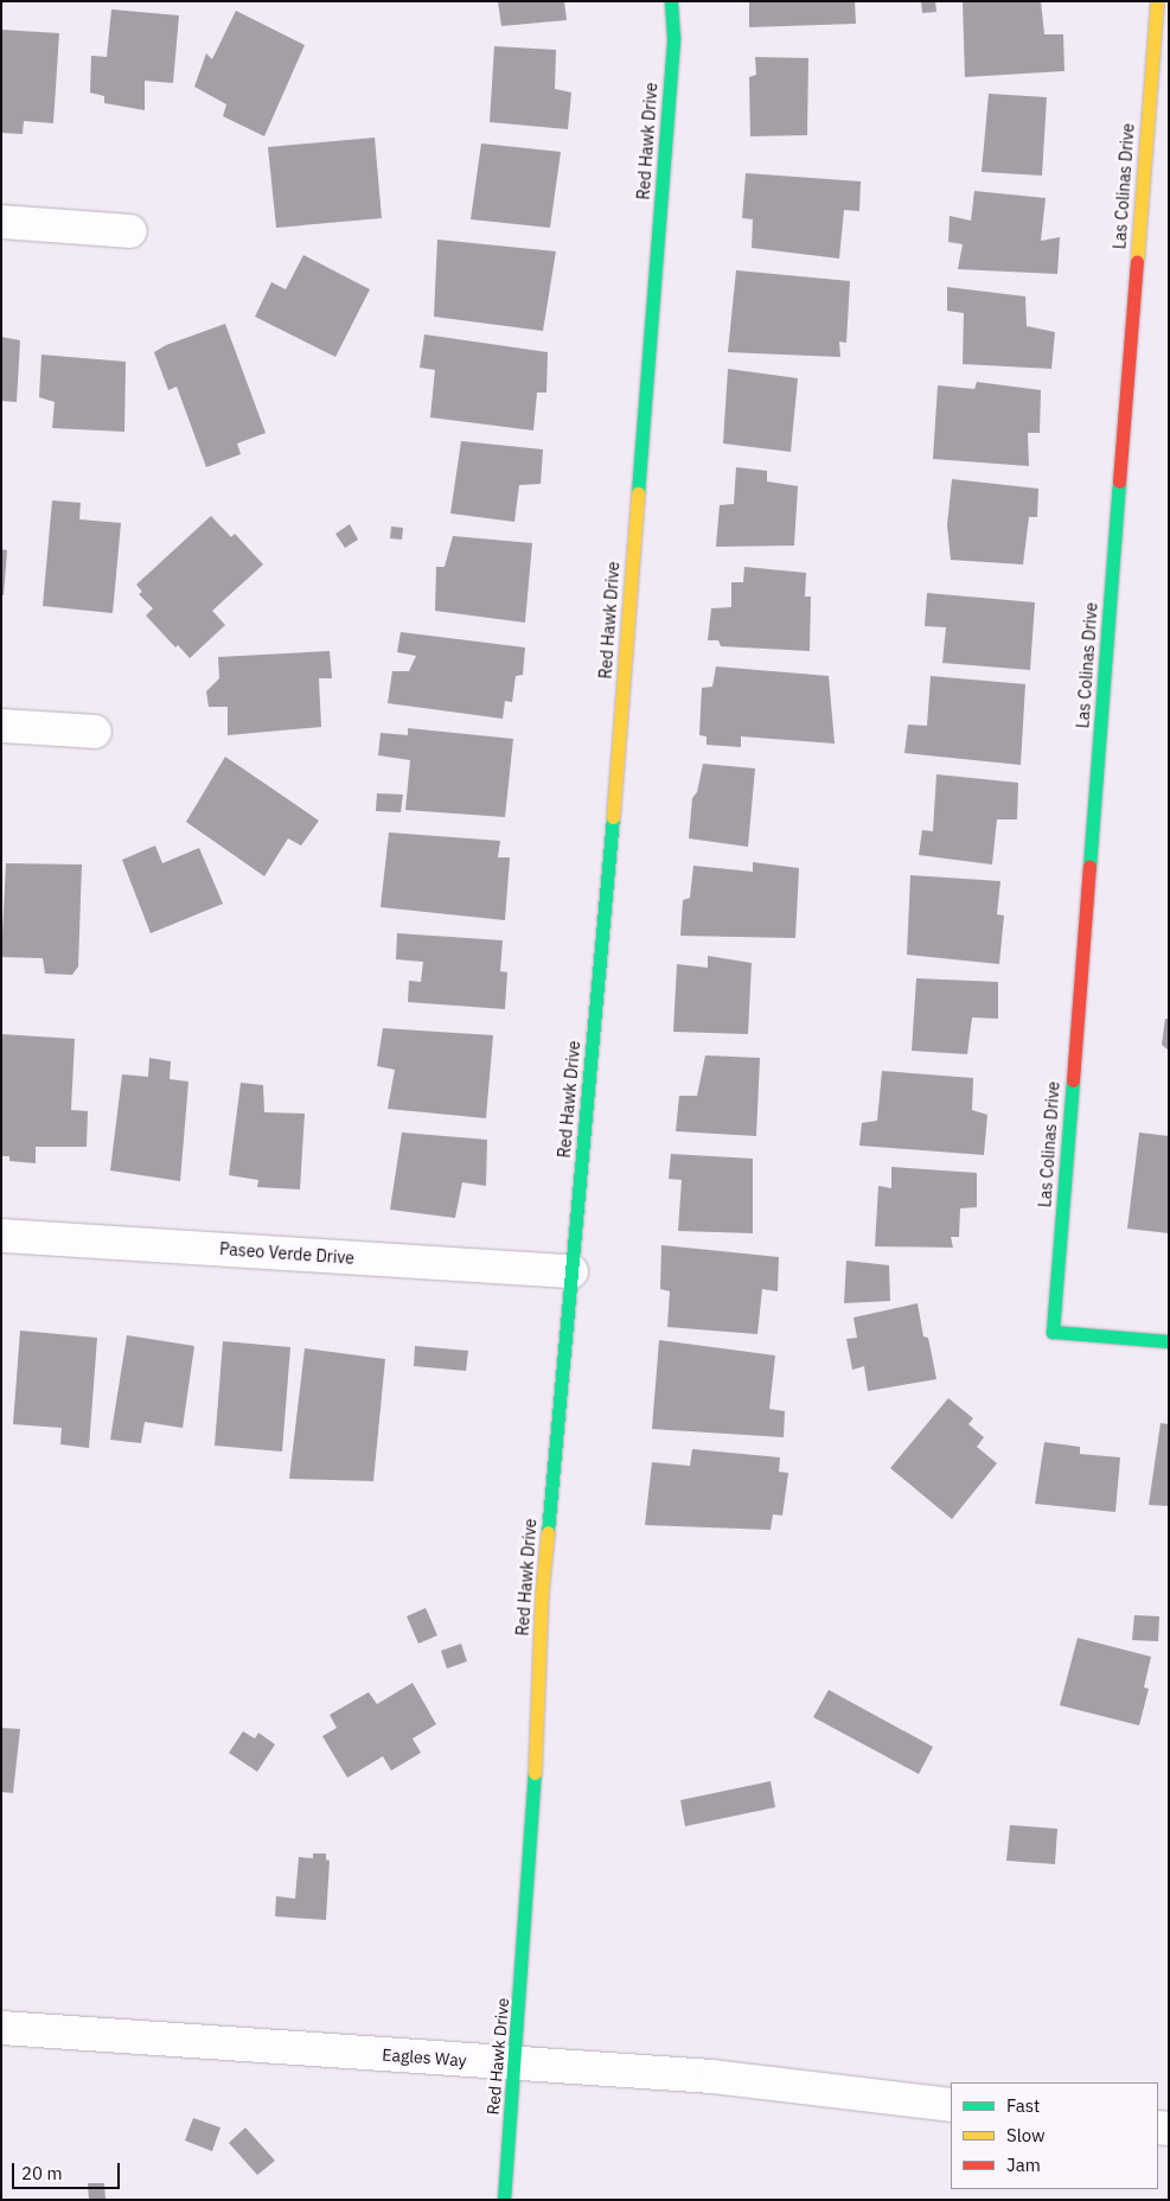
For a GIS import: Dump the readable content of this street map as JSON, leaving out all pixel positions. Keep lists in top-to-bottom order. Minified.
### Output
{"streets":{"street":["Red Hawk Drive","Las Colinas Drive","Paseo Verde Drive","Eagles Way"]},"crossings":[["Red Hawk Drive","Paseo Verde Drive"],["Red Hawk Drive","Eagles Way"]],"legend":["Fast","Slow","Jam"],"scale_bar":"20 m"}
